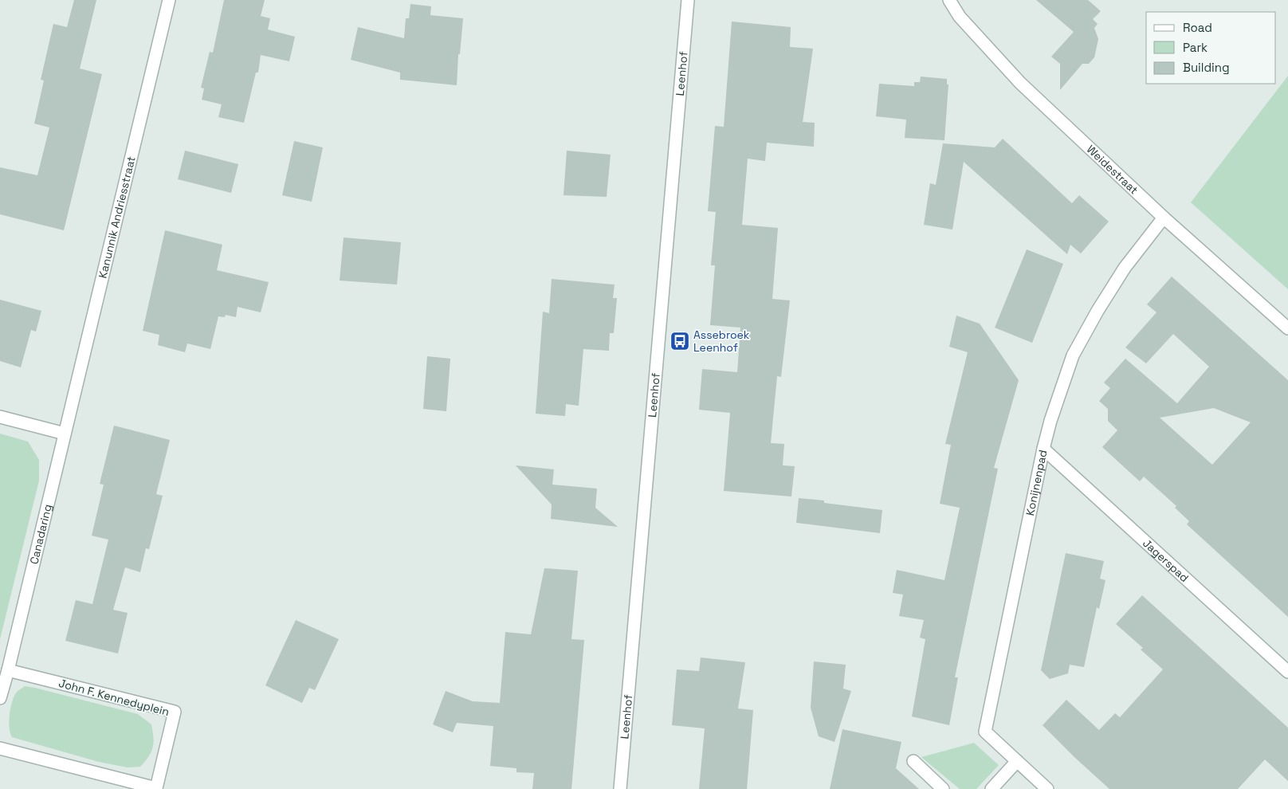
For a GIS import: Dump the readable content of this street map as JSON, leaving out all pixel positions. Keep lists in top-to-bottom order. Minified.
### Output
{"streets":{"street":["Leenhof","Weidestraat","Kanunnik Andriesstraat","Konijnenpad","Canadaring","Jagerspad","John F. Kennedyplein"]},"crossings":[["Weidestraat","Konijnenpad"],["Kanunnik Andriesstraat","Canadaring"],["Konijnenpad","Jagerspad"],["Canadaring","John F. Kennedyplein"]],"places":{"bus stop":["Assebroek Leenhof"]},"legend":["Road","Park","Building"]}
